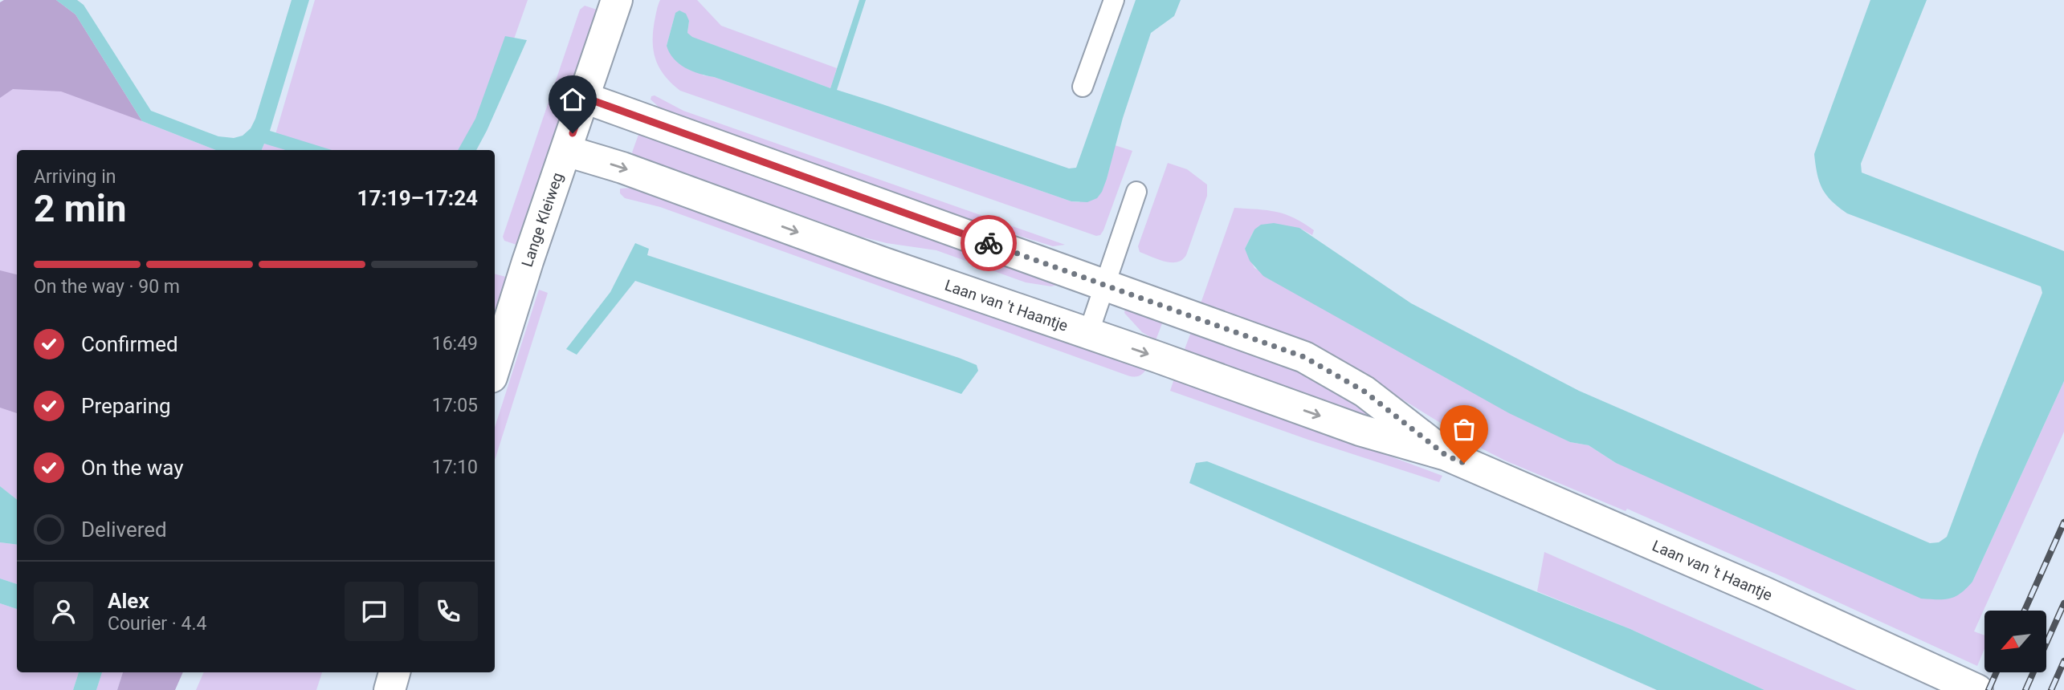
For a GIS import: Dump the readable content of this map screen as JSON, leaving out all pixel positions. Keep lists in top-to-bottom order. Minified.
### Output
{"streets":{"street":["Lange Kleiweg","Laan van 't Haantje"]},"crossings":[["Lange Kleiweg","Laan van 't Haantje"]],"north":"bottom left","page":{"heading":["2 min","Arriving in","17:19–17:24"],"panel":["Alex","Courier · 4.4"],"bar":"On the way · 90 m","list":[["Confirmed","16:49"],["Preparing","17:05"],["On the way","17:10"],"Delivered"]}}
